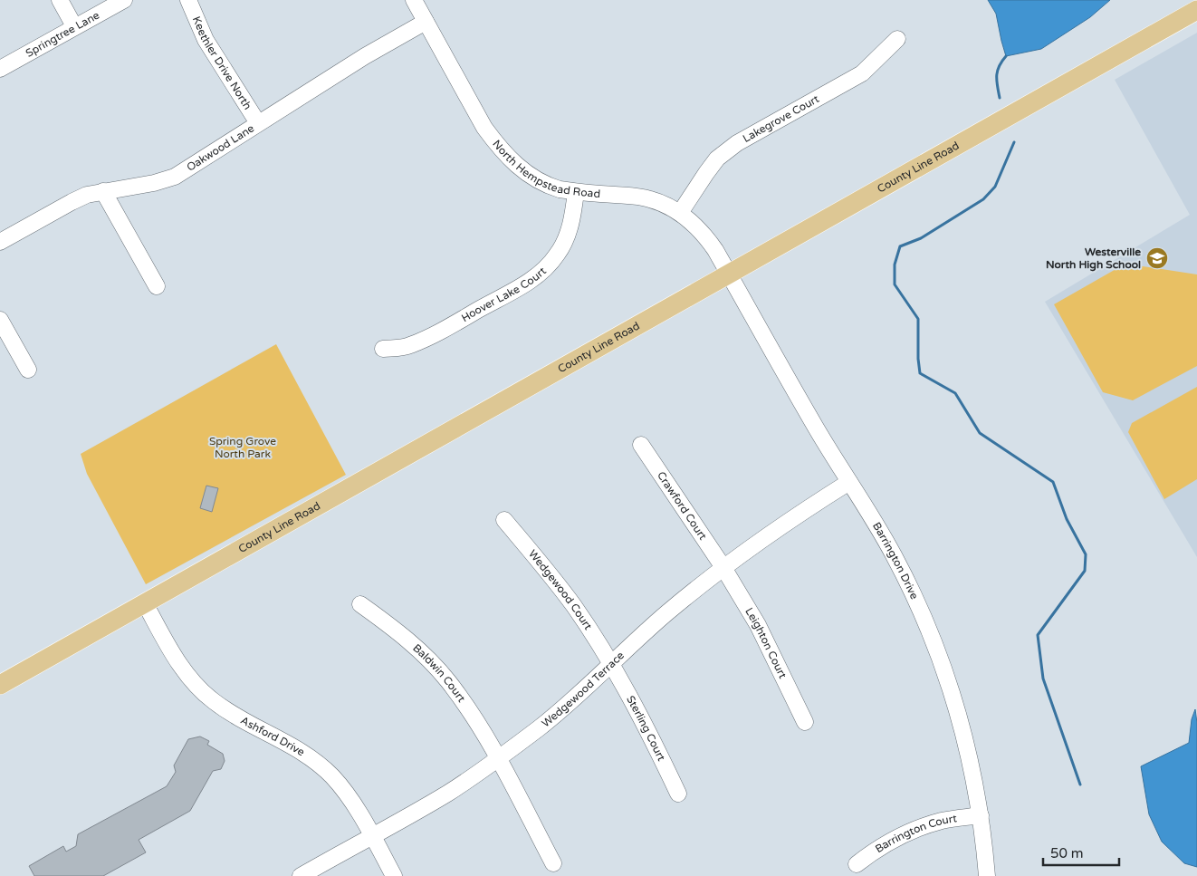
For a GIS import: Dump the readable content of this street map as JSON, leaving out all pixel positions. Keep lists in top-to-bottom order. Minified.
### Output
{"streets":{"main road":["County Line Road"],"street":["Springtree Lane","Keethler Drive North","Lakegrove Court","Oakwood Lane","North Hempstead Road","Hoover Lake Court","Crawford Court","Barrington Drive","Wedgewood Court","Leighton Court","Baldwin Court","Wedgewood Terrace","Sterling Court","Ashford Drive","Barrington Court"]},"crossings":[["Keethler Drive North","Oakwood Lane"],["Lakegrove Court","North Hempstead Road"],["Oakwood Lane","North Hempstead Road"],["North Hempstead Road","County Line Road"],["North Hempstead Road","Hoover Lake Court"],["North Hempstead Road","Barrington Drive"],["County Line Road","Barrington Drive"],["County Line Road","Ashford Drive"],["Crawford Court","Leighton Court"],["Crawford Court","Wedgewood Terrace"],["Barrington Drive","Wedgewood Terrace"],["Barrington Drive","Barrington Court"],["Wedgewood Court","Wedgewood Terrace"],["Wedgewood Court","Sterling Court"],["Leighton Court","Wedgewood Terrace"],["Baldwin Court","Wedgewood Terrace"],["Wedgewood Terrace","Sterling Court"],["Wedgewood Terrace","Ashford Drive"]],"parks":["Spring Grove North Park"],"places":{"school or university":["Westerville North High School"]},"scale_bar":"50 m"}
